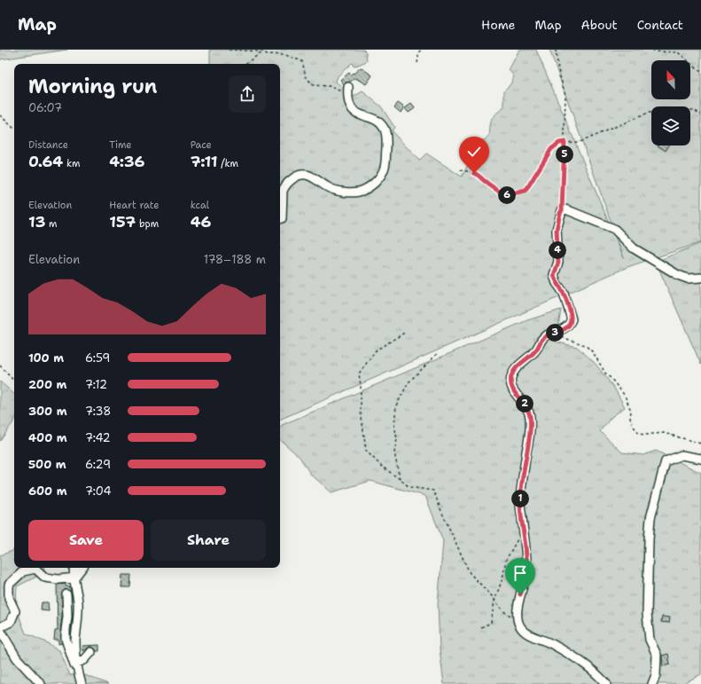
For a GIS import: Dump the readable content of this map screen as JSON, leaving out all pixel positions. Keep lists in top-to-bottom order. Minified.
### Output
{"north":"top left","page":{"header":"Map","nav":["Home","Map","About","Contact"],"heading":["Morning run","06:07"],"stats":[["Distance","0.64 km"],["Time","4:36"],["Pace","7:11 /km"],["Elevation","13 m"],["Heart rate","157 bpm"],["kcal","46"]],"pins":["5","6","4","3","2","1"],"chart":["Elevation","178–188 m"],"list":[{"name":"100 m","note":"6:59"},{"name":"200 m","note":"7:12"},{"name":"300 m","note":"7:38"},{"name":"400 m","note":"7:42"},{"name":"500 m","note":"6:29"},{"name":"600 m","note":"7:04"}],"buttons":["Save","Share"]}}
